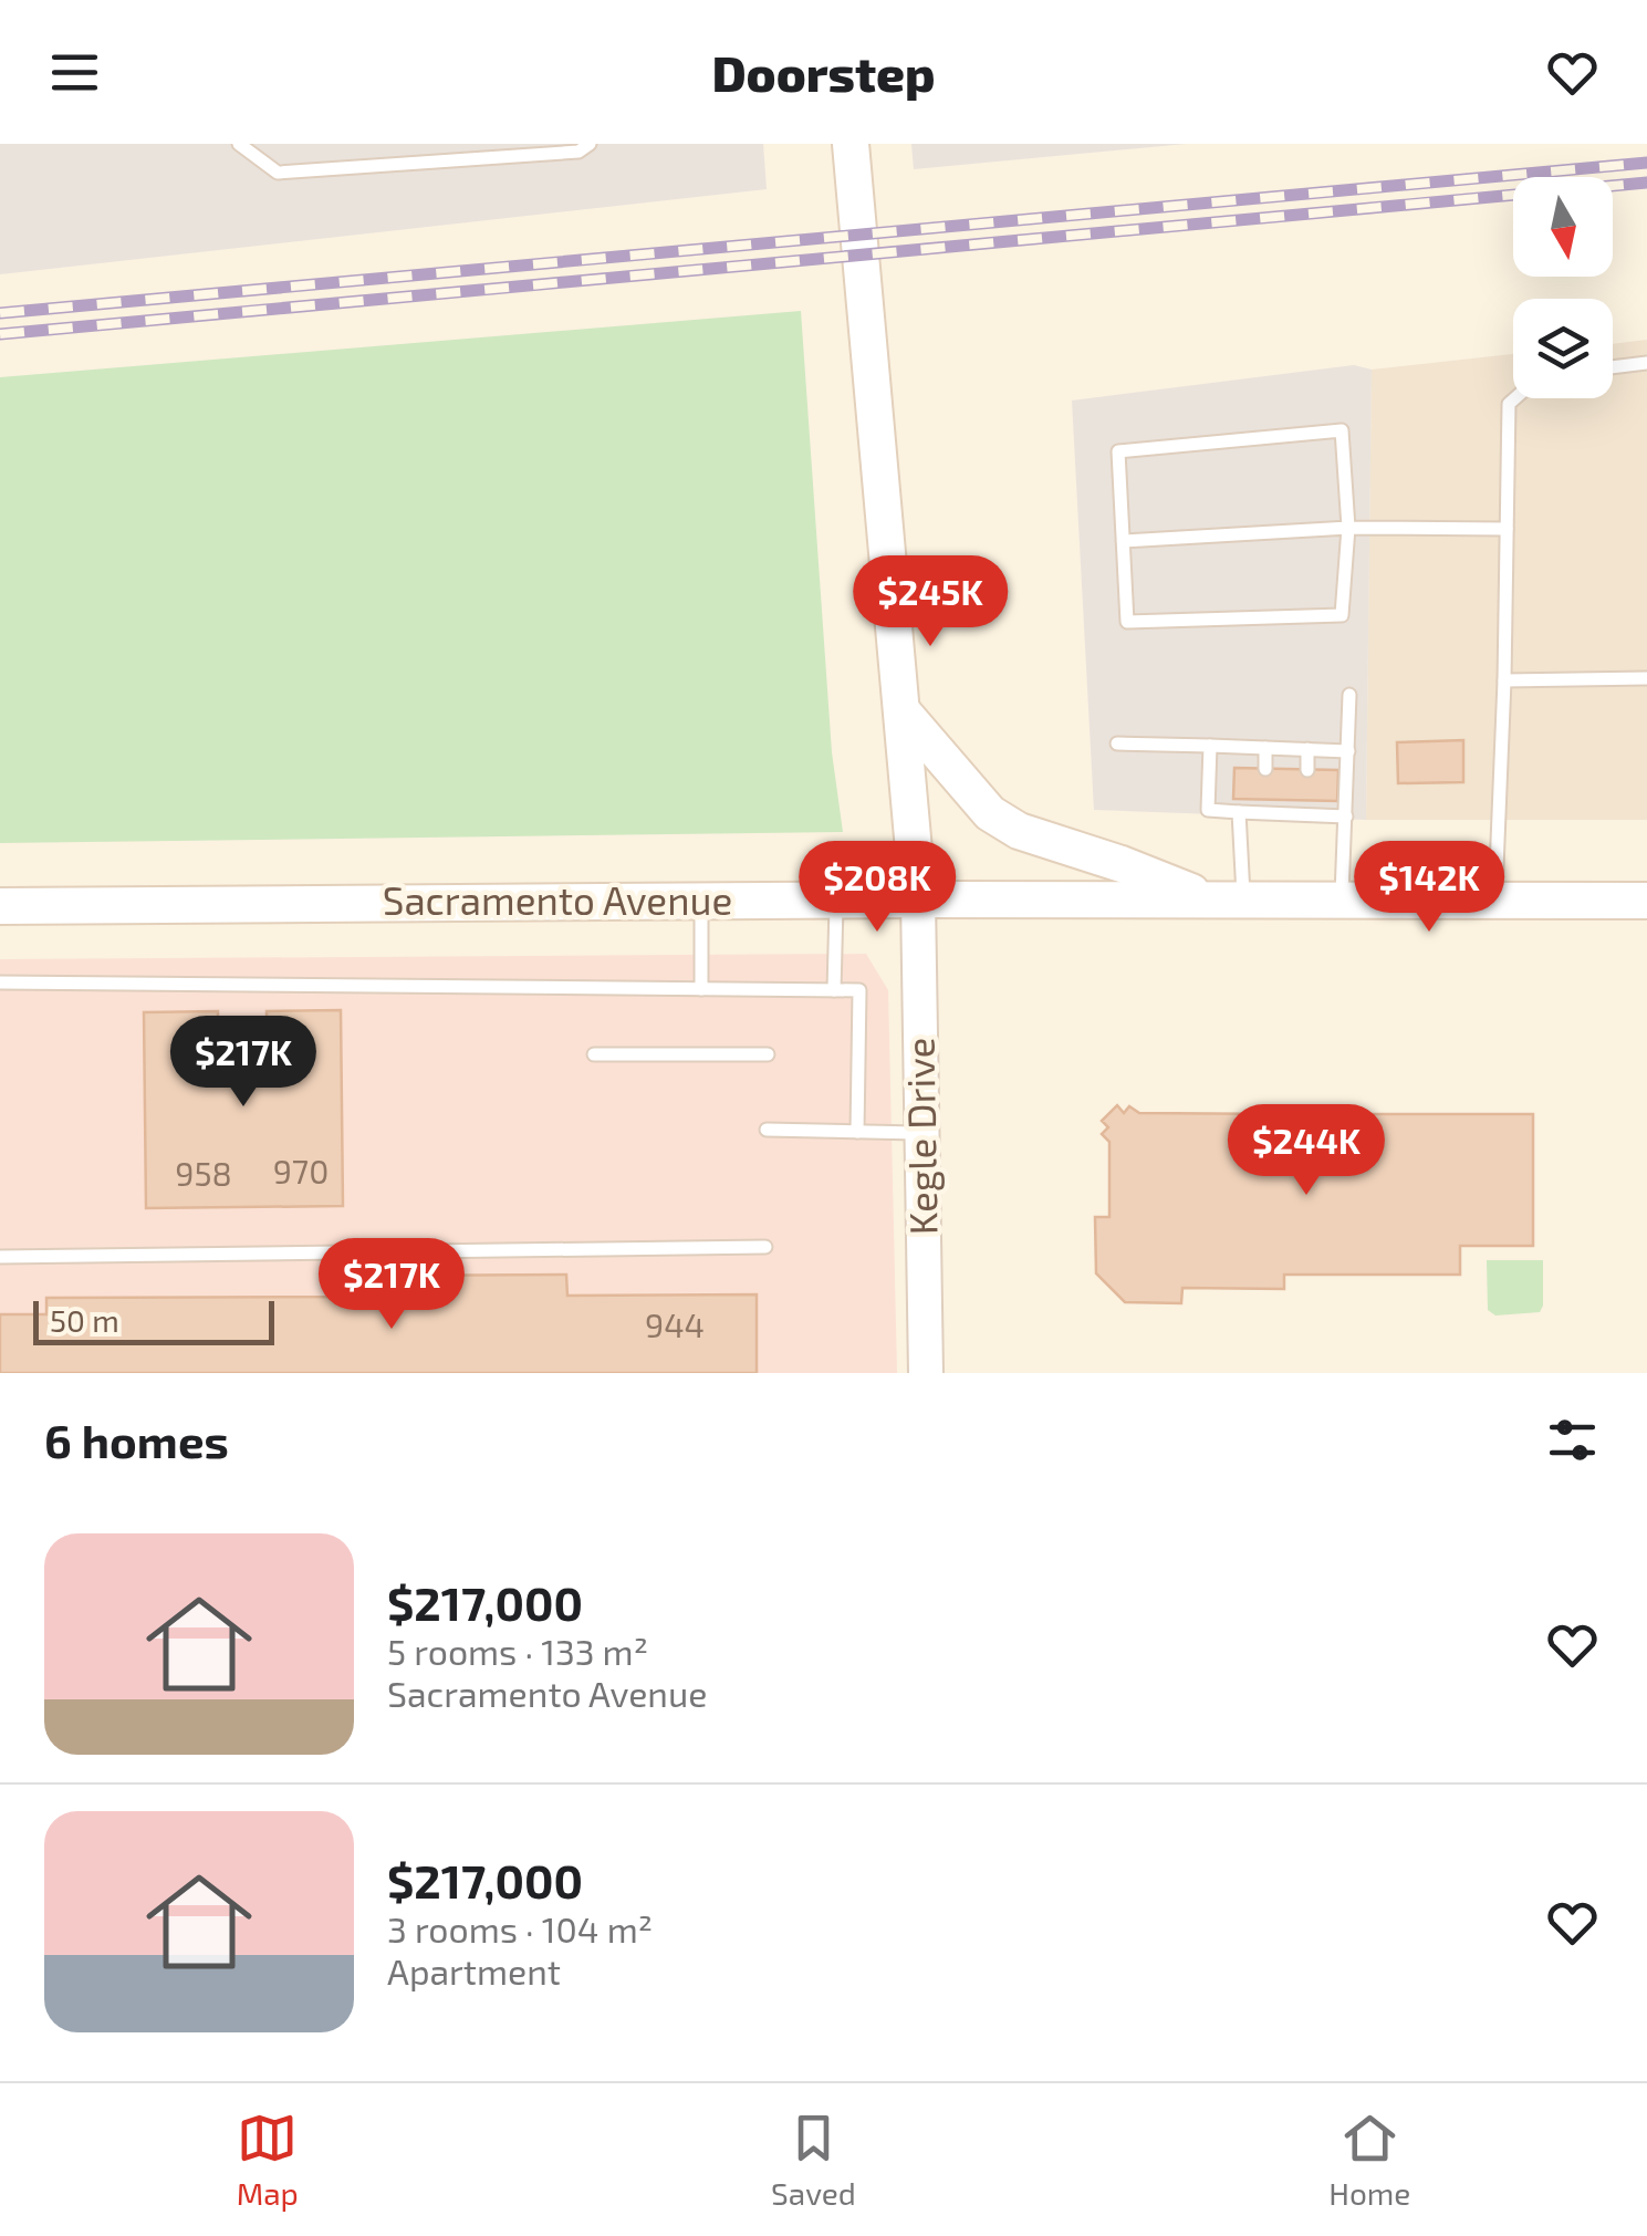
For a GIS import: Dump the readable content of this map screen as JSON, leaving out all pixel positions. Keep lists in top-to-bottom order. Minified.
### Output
{"streets":{"main road":["Sacramento Avenue"],"street":["Kegle Drive"]},"crossings":[["Sacramento Avenue","Kegle Drive"]],"house_numbers":["970","958","944"],"scale_bar":"50 m","north":"bottom","page":{"header":"Doorstep","price":["$245K","$208K","$142K","$217K","$244K","$217K"],"scale":"50 m","heading":"6 homes","list":[{"name":"$217,000","note":"5 rooms · 133 m² · Sacramento Avenue"},{"name":"$217,000","note":"3 rooms · 104 m² · Apartment"}],"tabs":["Map","Saved","Home"]}}
